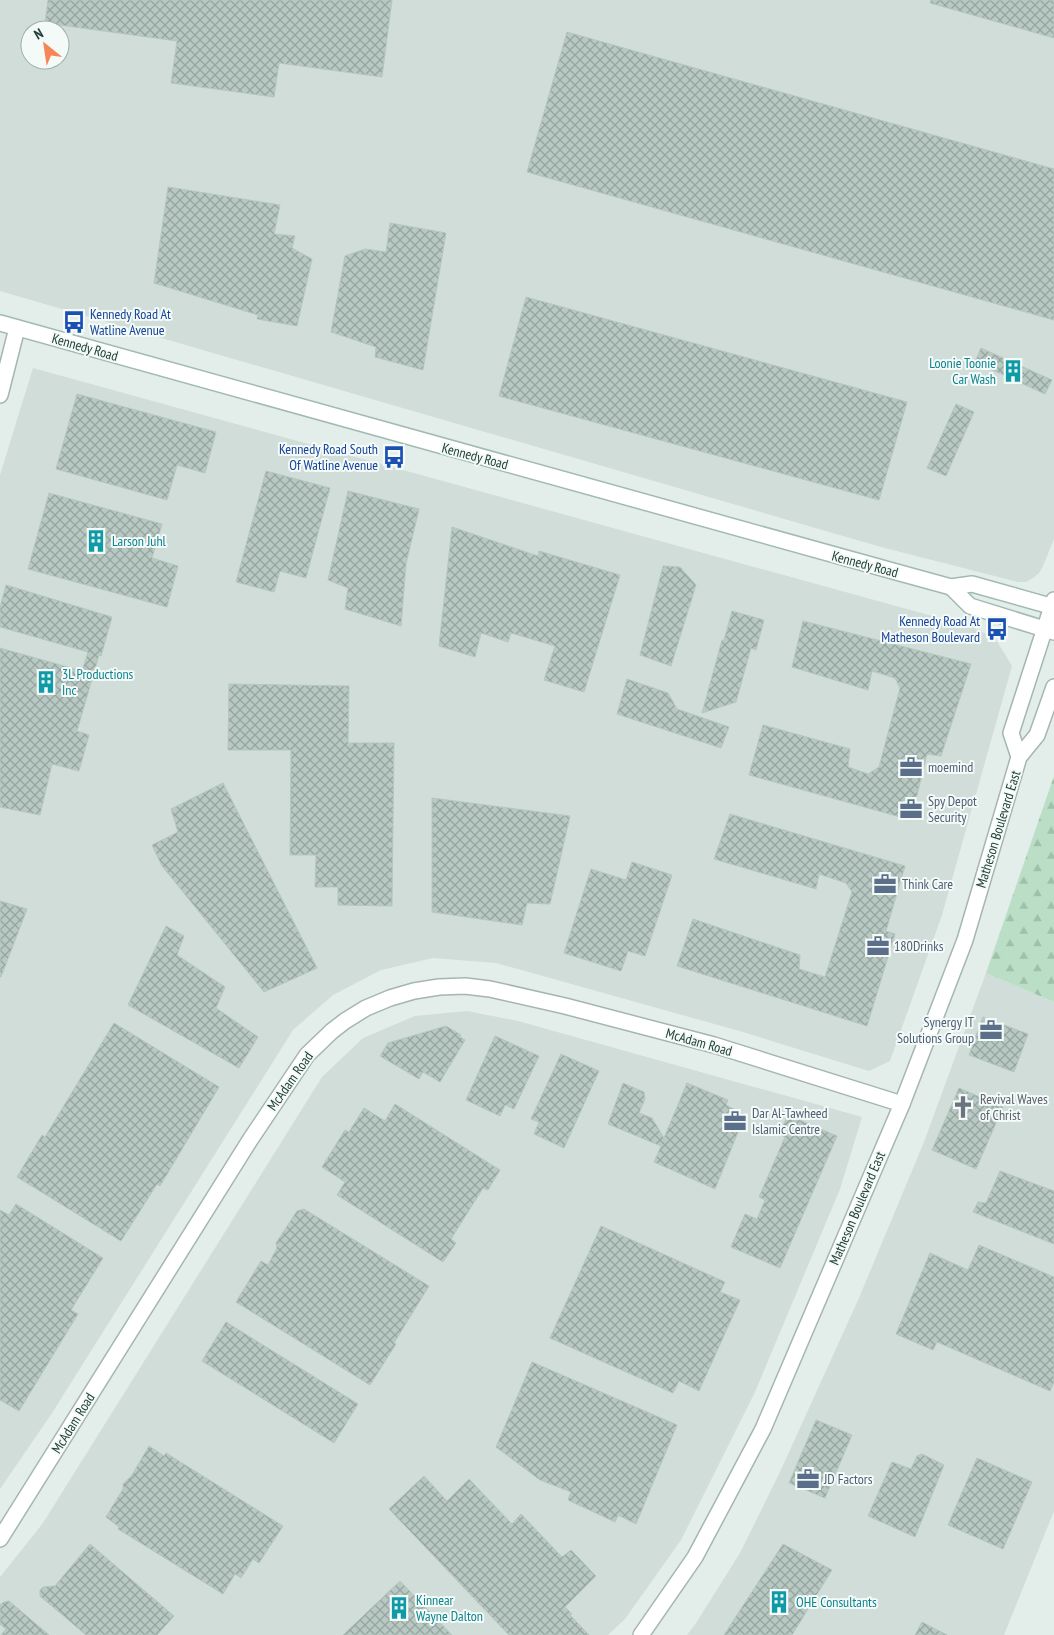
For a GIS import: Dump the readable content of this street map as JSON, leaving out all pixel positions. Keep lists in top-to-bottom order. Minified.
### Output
{"streets":{"street":["Kennedy Road","Matheson Boulevard East","McAdam Road"]},"crossings":[["Kennedy Road","Matheson Boulevard East"],["Matheson Boulevard East","McAdam Road"]],"places":{"bus stop":["Kennedy Road At Watline Avenue","Kennedy Road South Of Watline Avenue","Kennedy Road At Matheson Boulevard"],"building":["Loonie Toonie Car Wash","Larson Juhl","3L Productions Inc","OHE Consultants","Kinnear Wayne Dalton"],"office":["moemind","Spy Depot Security","Think Care","180Drinks","Synergy IT Solutions Group","Dar Al-Tawheed Islamic Centre","JD Factors"],"church":["Revival Waves of Christ"]},"north":"top left"}
